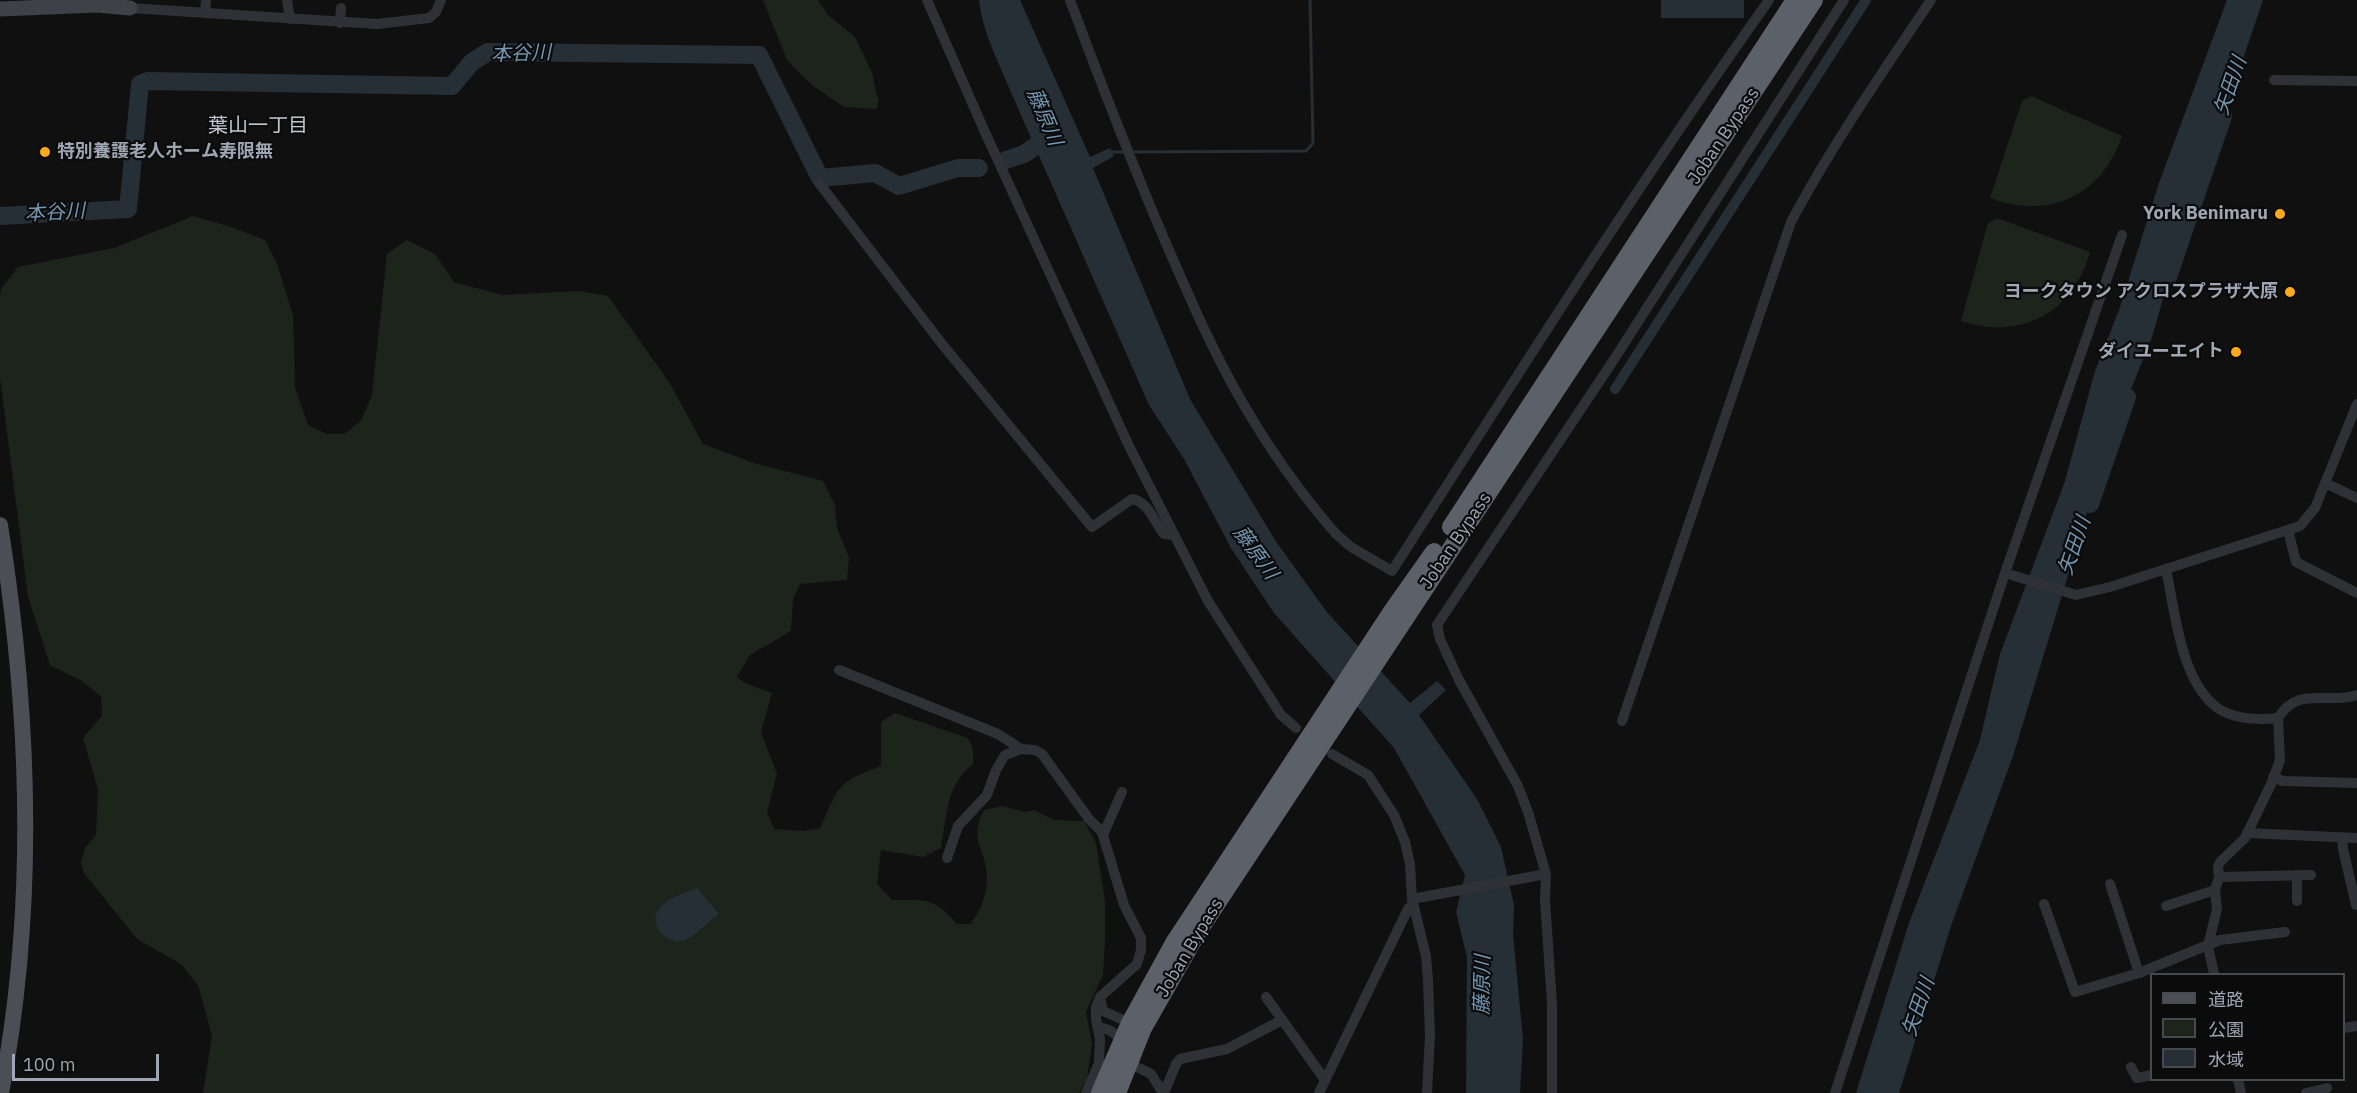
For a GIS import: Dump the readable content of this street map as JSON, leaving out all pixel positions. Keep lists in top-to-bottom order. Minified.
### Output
{"streets":{"highway":["Joban Bypass"]},"districts":["葉山一丁目"],"water":["本谷川","矢田川","藤原川"],"places":["特別養護老人ホーム寿限無","York Benimaru","ヨークタウン アクロスプラザ大原","ダイユーエイト"],"legend":["道路","公園","水域"],"scale_bar":"100 m"}
